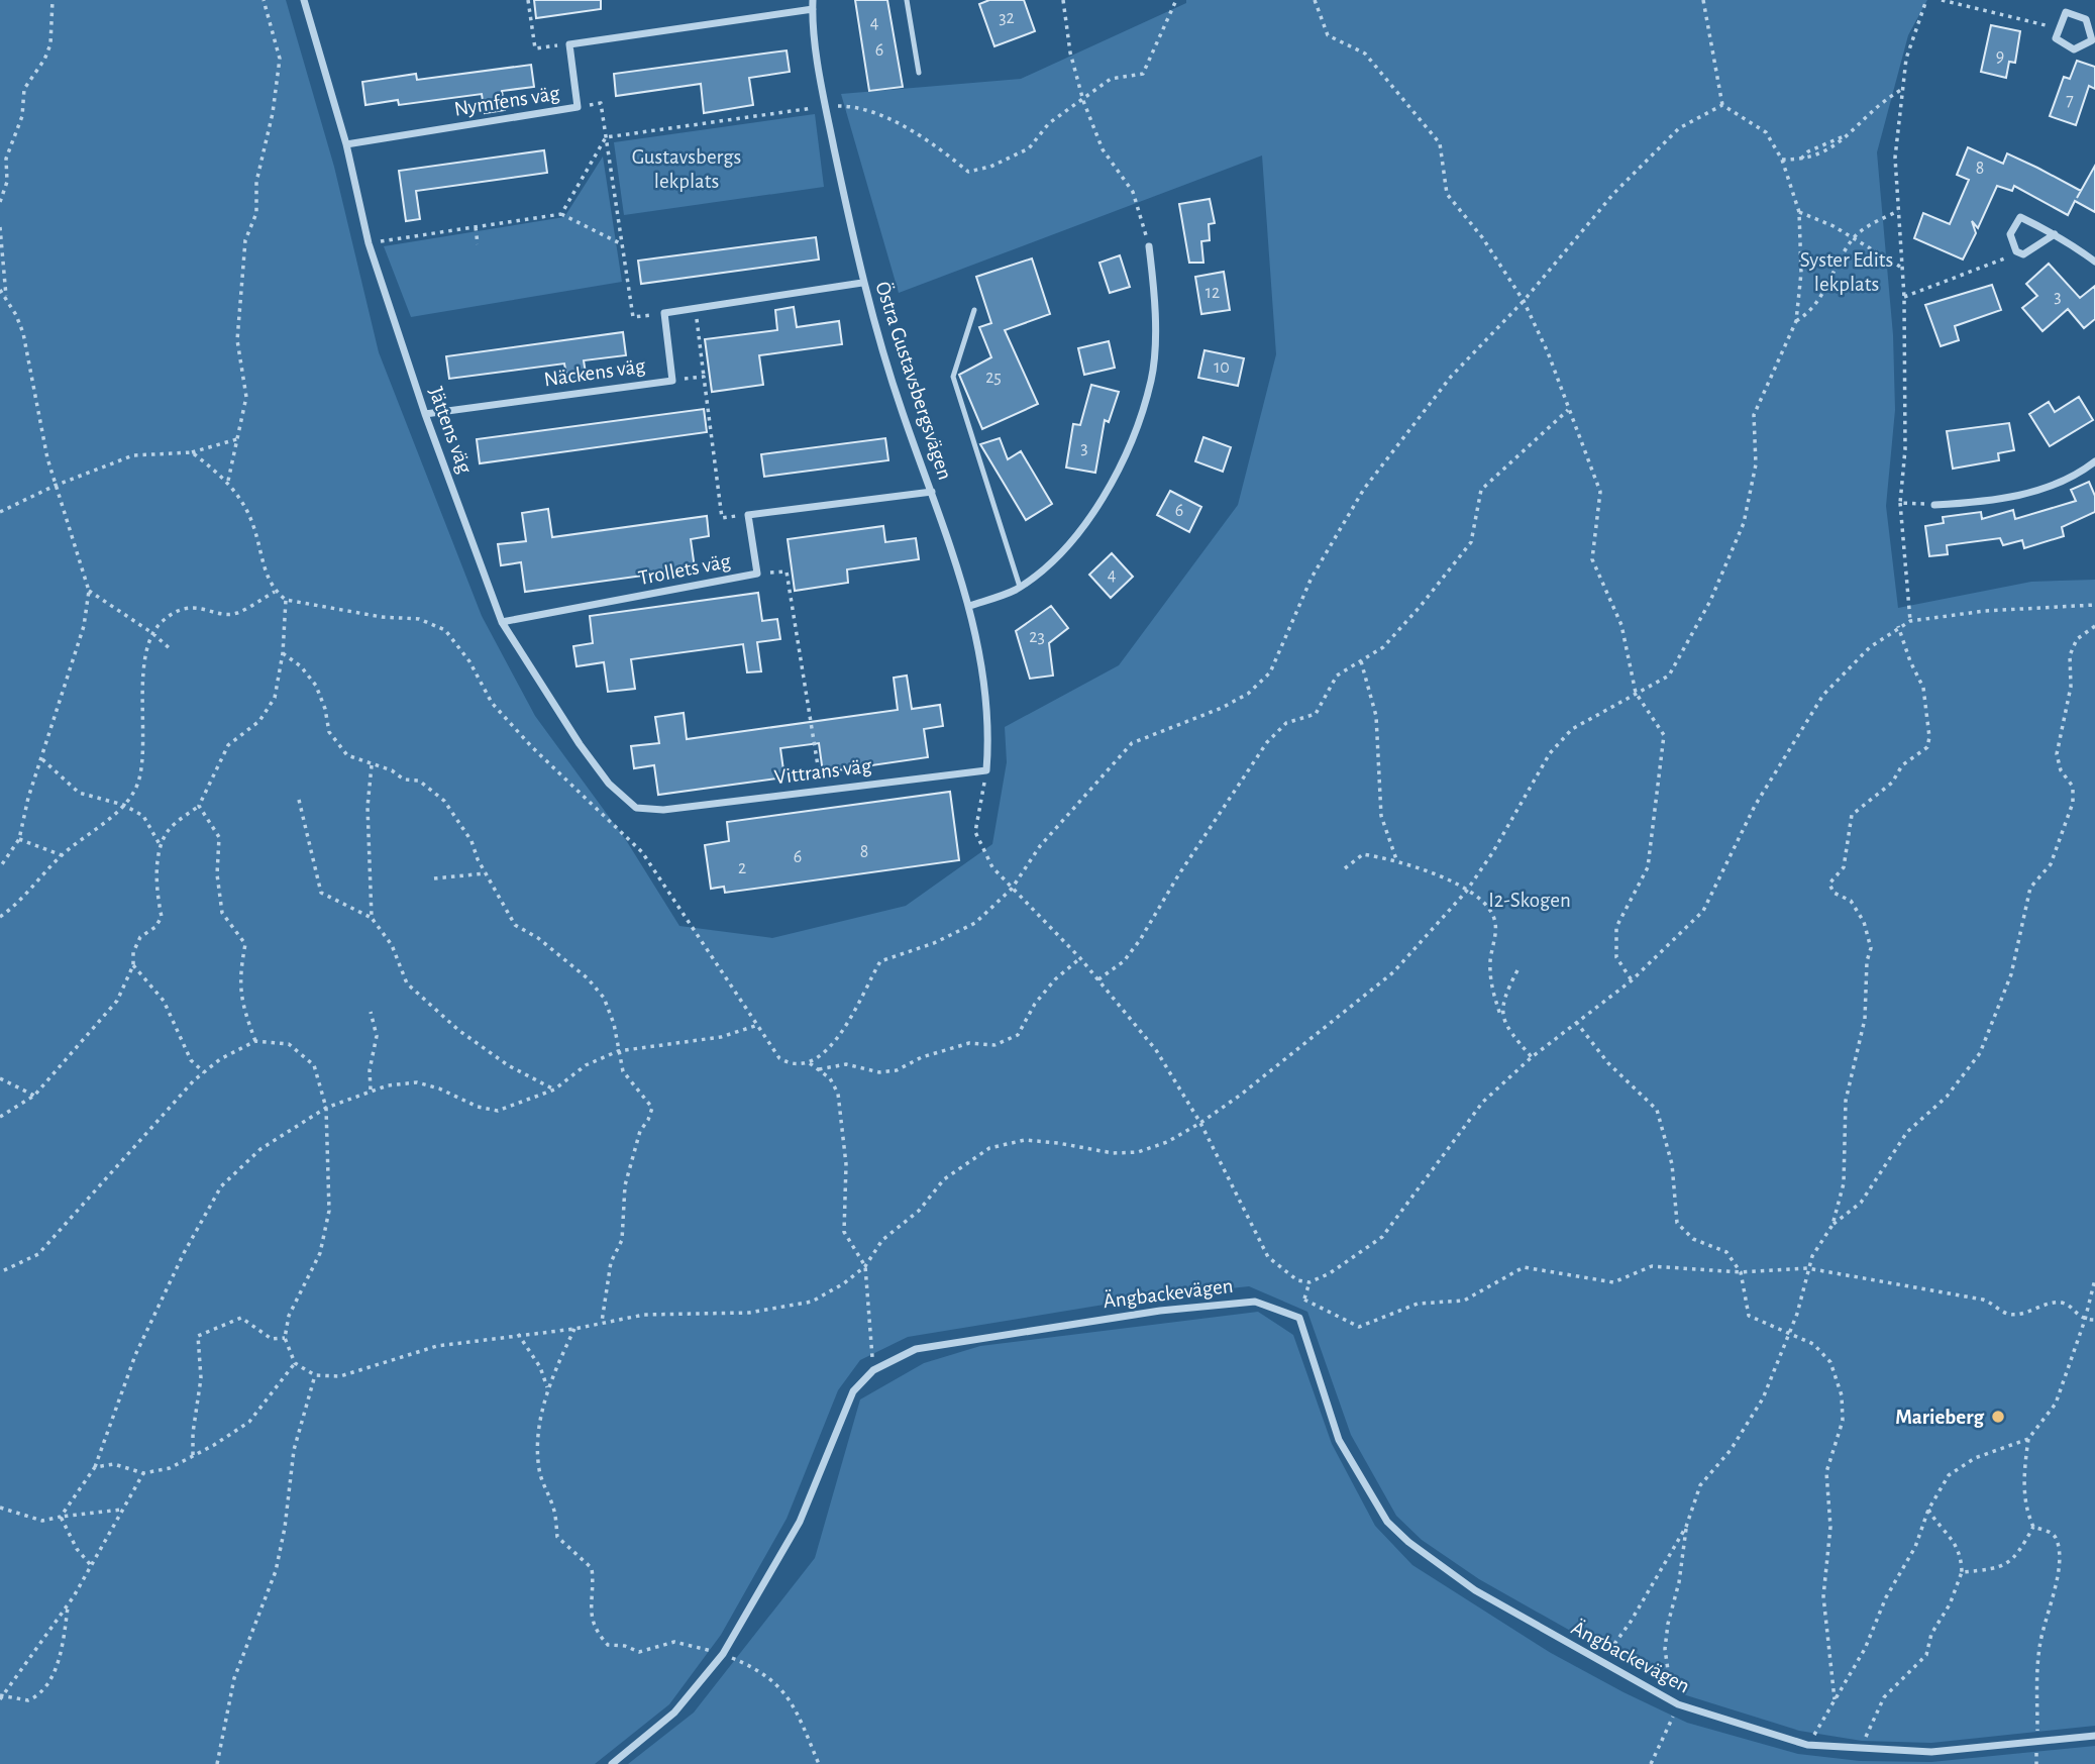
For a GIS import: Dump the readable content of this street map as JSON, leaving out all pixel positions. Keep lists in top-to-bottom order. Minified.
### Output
{"streets":{"street":["Nymfens väg","Näckens väg","Östra Gustavsbergsvägen","Jättens väg","Trollets väg","Vittrans väg","Ängbackevägen"]},"crossings":[["Nymfens väg","Jättens väg"],["Näckens väg","Jättens väg"],["Östra Gustavsbergsvägen","Vittrans väg"],["Jättens väg","Trollets väg"],["Jättens väg","Vittrans väg"]],"parks":["Gustavsbergs lekplats","Syster Edits lekplats","I2-Skogen"],"places":["Marieberg"],"house_numbers":["32","4","6","9","7","8","12","3","10","25","3","6","4","23","8","6","2"]}
